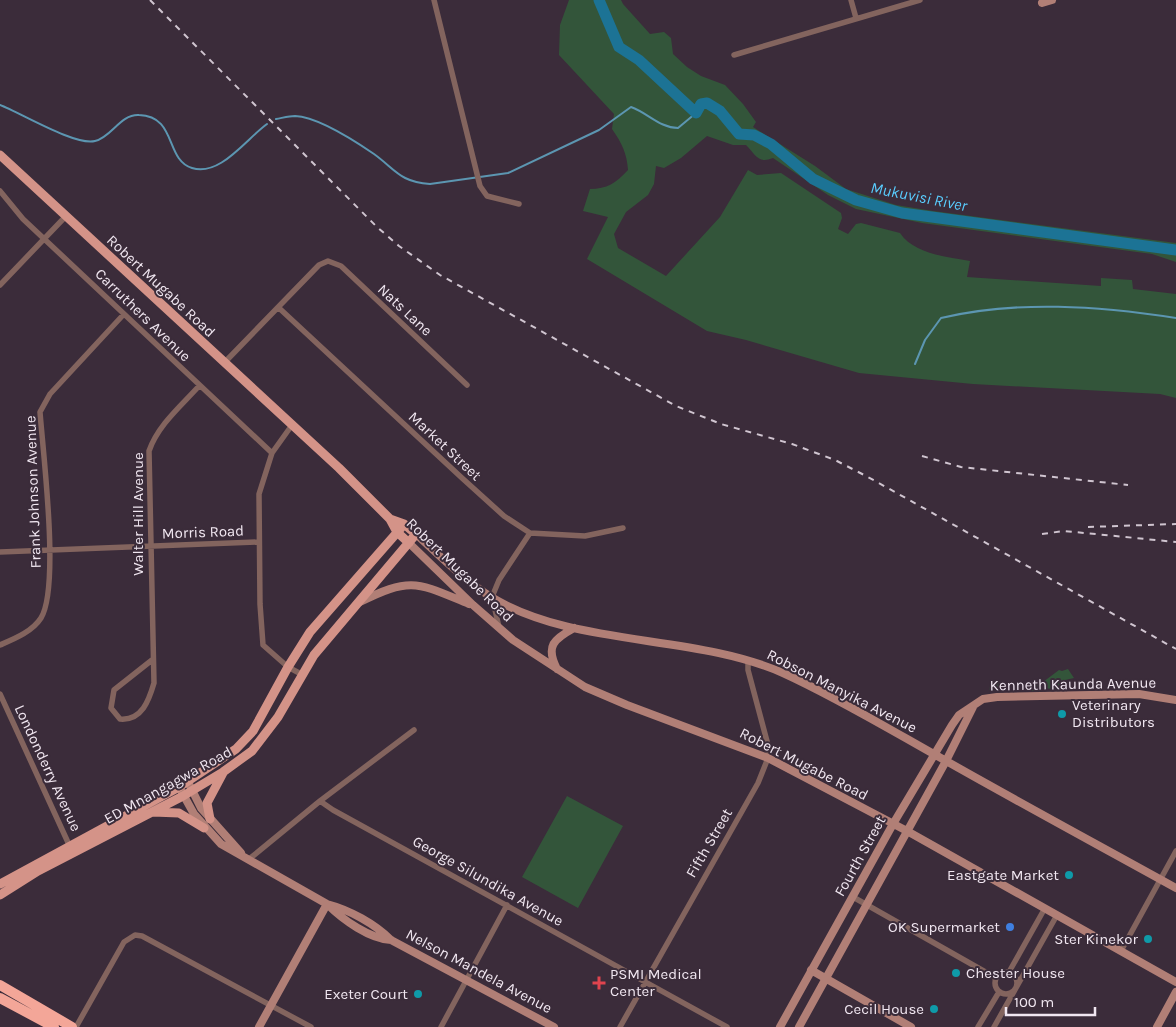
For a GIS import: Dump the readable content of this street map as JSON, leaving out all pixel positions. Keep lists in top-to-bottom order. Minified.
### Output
{"streets":{"main road":["Robert Mugabe Road","Kenneth Kaunda Avenue","Robson Manyika Avenue","ED Mnangagwa Road","Fourth Street","Nelson Mandela Avenue"],"street":["Nats Lane","Carruthers Avenue","Market Street","Frank Johnson Avenue","Walter Hill Avenue","Morris Road","Londonderry Avenue","Fifth Street","George Silundika Avenue"]},"crossings":[["Robert Mugabe Road","Robson Manyika Avenue"],["Robert Mugabe Road","ED Mnangagwa Road"],["Robert Mugabe Road","Fifth Street"],["Robert Mugabe Road","Fourth Street"],["Nats Lane","Market Street"],["Carruthers Avenue","Frank Johnson Avenue"],["Carruthers Avenue","Walter Hill Avenue"],["Frank Johnson Avenue","Morris Road"],["Walter Hill Avenue","Morris Road"],["Kenneth Kaunda Avenue","Fourth Street"],["Robson Manyika Avenue","ED Mnangagwa Road"],["Robson Manyika Avenue","Fourth Street"],["Londonderry Avenue","ED Mnangagwa Road"],["ED Mnangagwa Road","Nelson Mandela Avenue"],["Fifth Street","George Silundika Avenue"]],"water":["Mukuvisi River"],"places":{"other":["Veterinary Distributors","Eastgate Market","OK Supermarket","Ster Kinekor","Chester House","Exeter Court","Cecil House"],"health":["PSMI Medical Center"]},"scale_bar":"100 m"}
